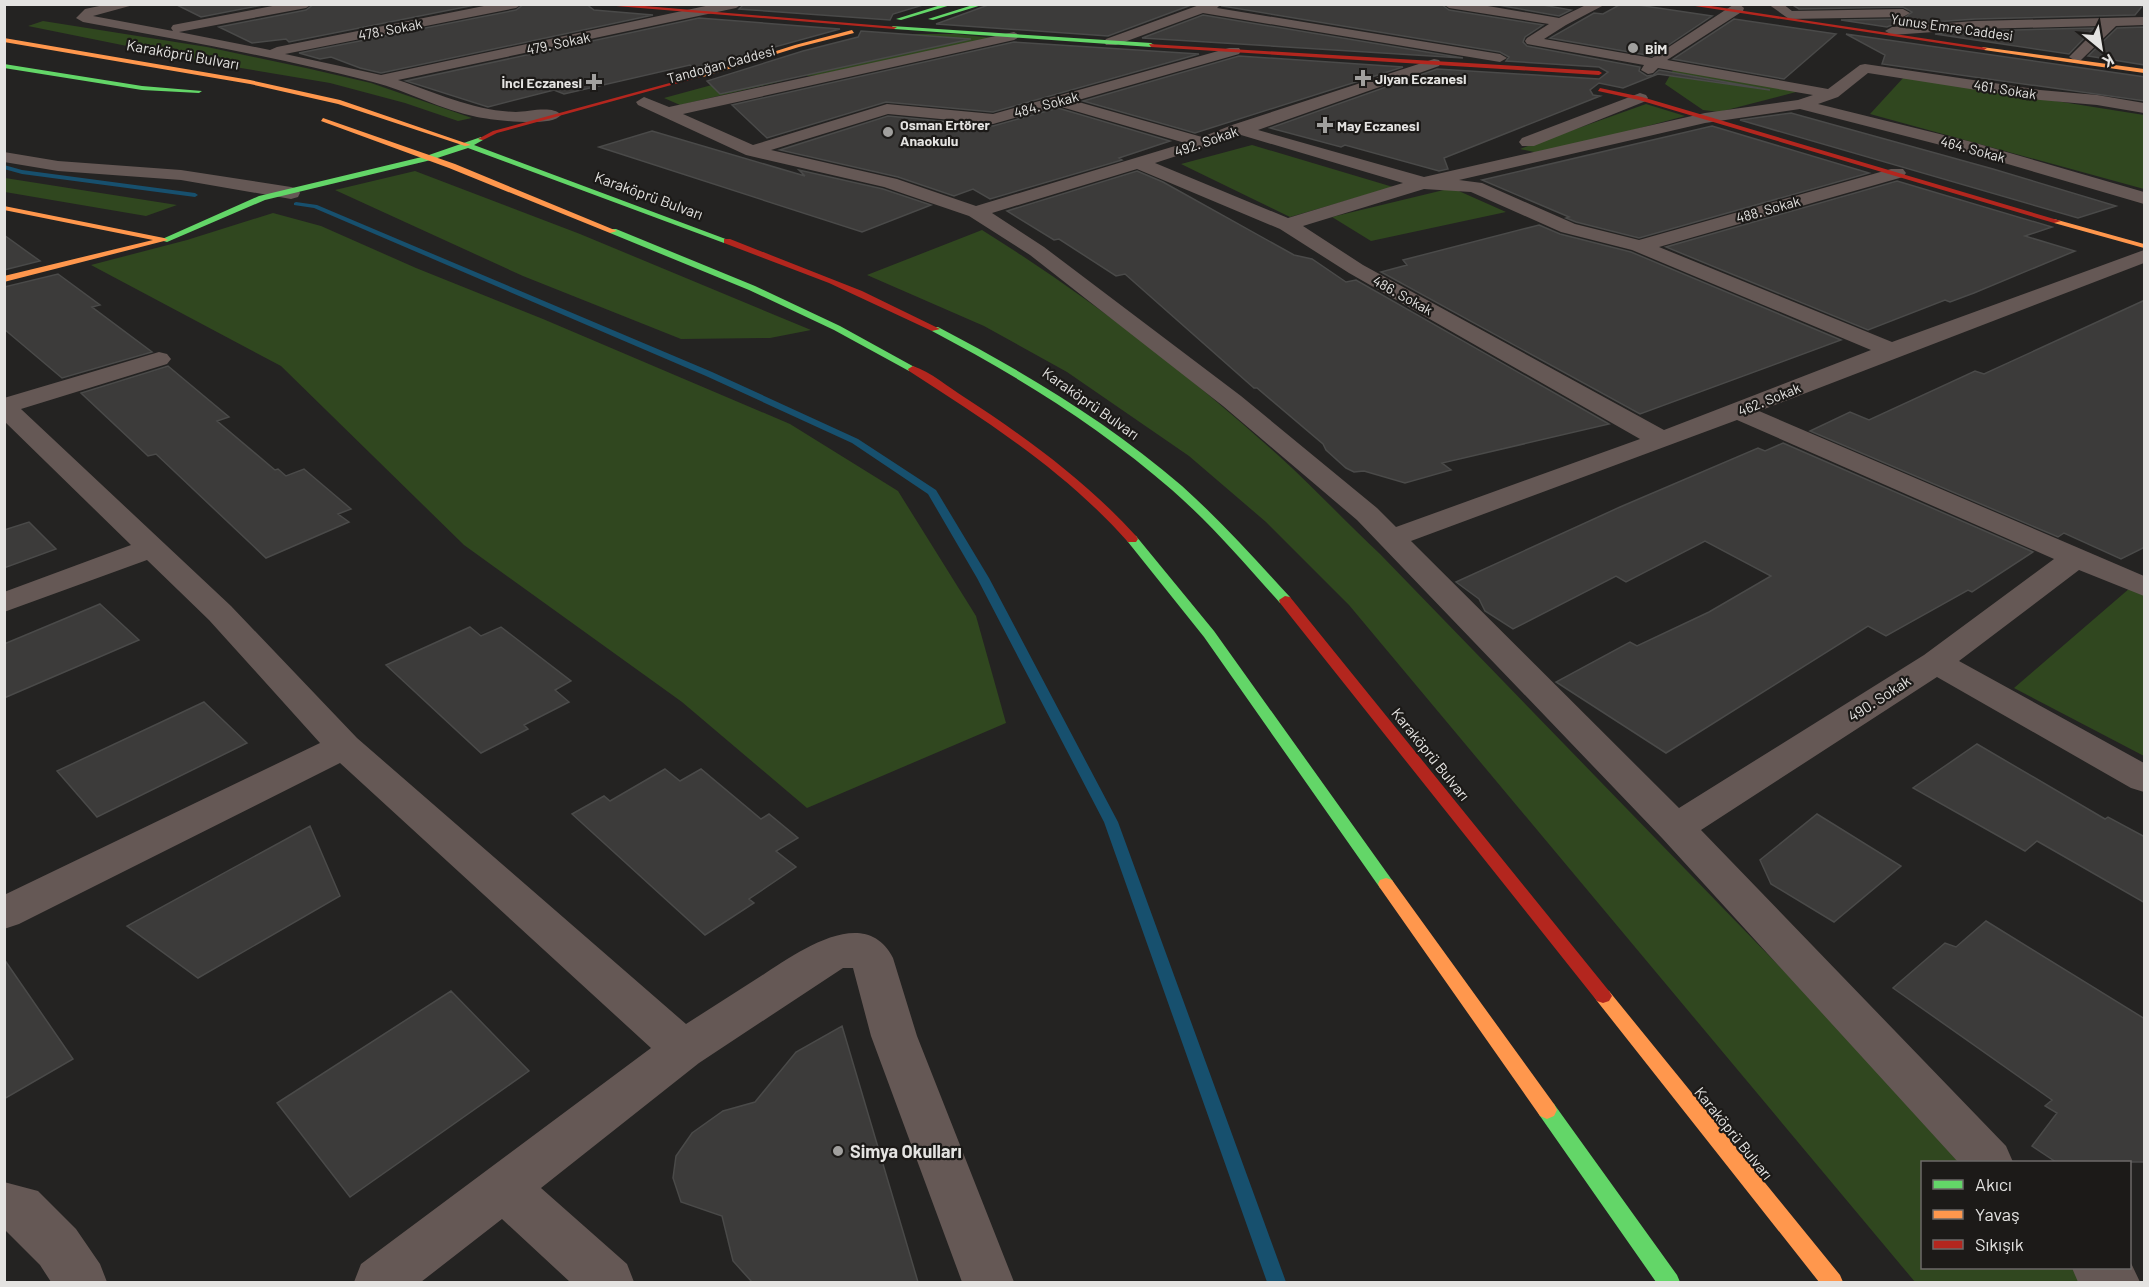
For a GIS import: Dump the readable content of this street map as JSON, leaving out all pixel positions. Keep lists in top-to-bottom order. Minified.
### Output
{"streets":{"main road":["Yunus Emre Caddesi","Karaköprü Bulvarı","Tandoğan Caddesi"],"street":["478. Sokak","479. Sokak","461. Sokak","484. Sokak","492. Sokak","464. Sokak","488. Sokak","486. Sokak","462. Sokak","490. Sokak"]},"crossings":[["Karaköprü Bulvarı","Tandoğan Caddesi"],["492. Sokak","486. Sokak"],["486. Sokak","462. Sokak"]],"places":{"other":["BİM","Osman Ertörer Anaokulu","Simya Okulları"],"health":["Jiyan Eczanesi","İnci Eczanesi","May Eczanesi"]},"legend":["Akıcı","Yavaş","Sıkışık"],"north":"bottom right"}
